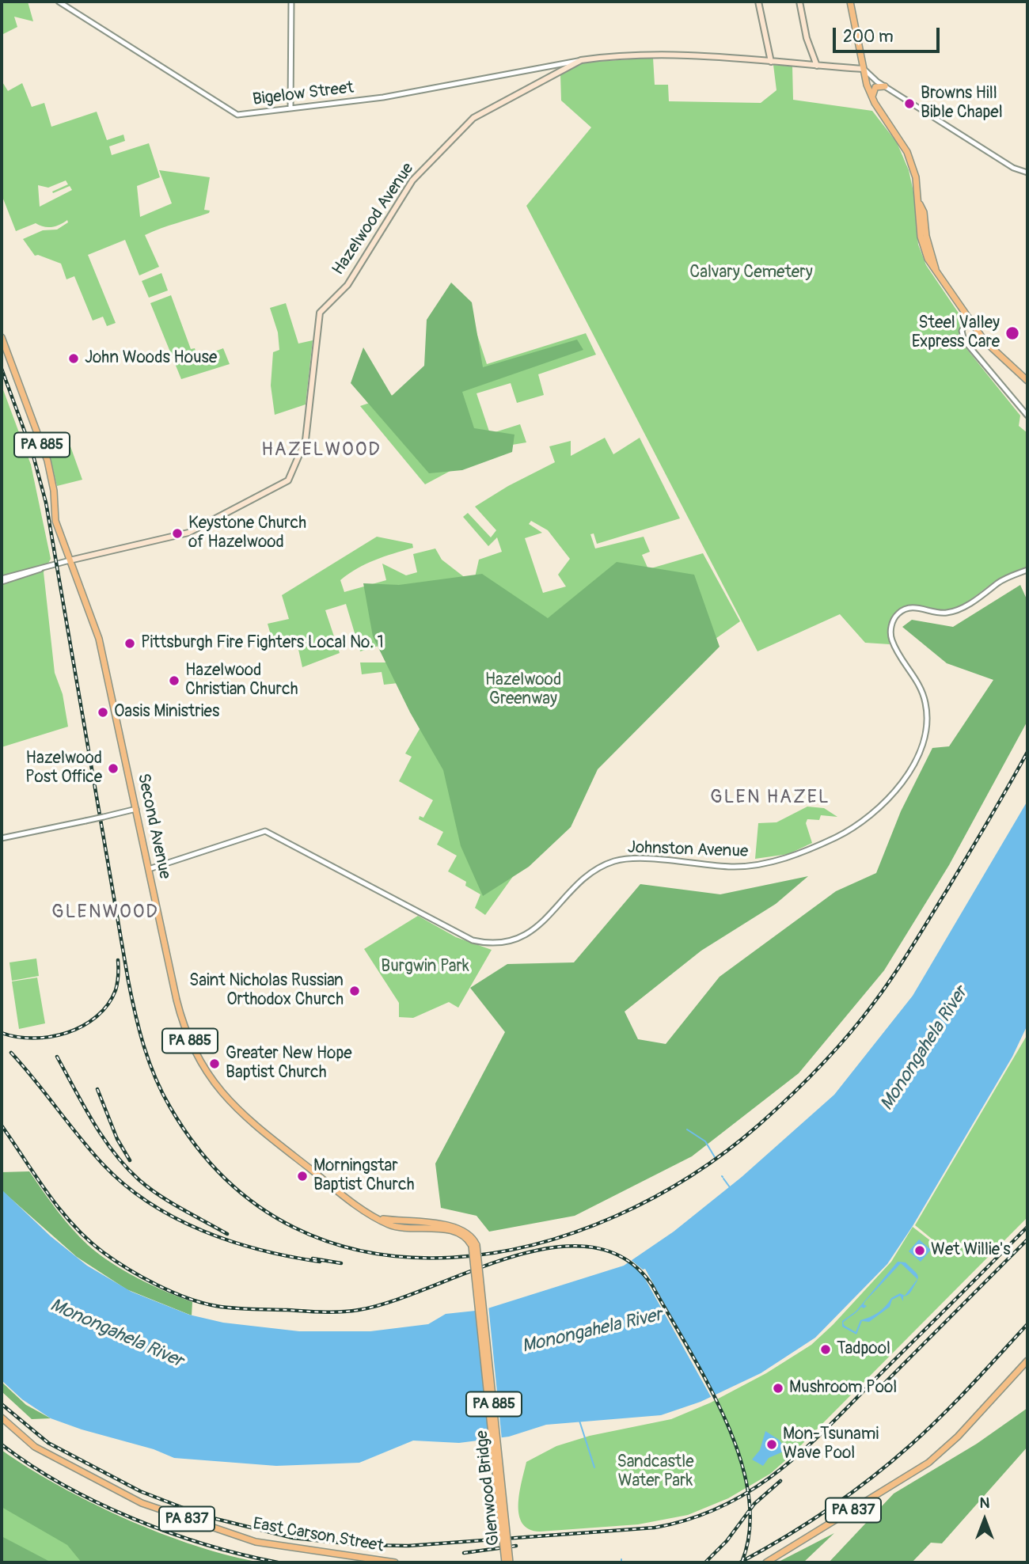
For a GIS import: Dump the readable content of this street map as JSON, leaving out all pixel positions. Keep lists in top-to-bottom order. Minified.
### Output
{"streets":{"main road":["Hazelwood Avenue","PA 885","Second Avenue","Glenwood Bridge","PA 837","East Carson Street"],"street":["Bigelow Street","Johnston Avenue"]},"crossings":[["Bigelow Street","Hazelwood Avenue"],["Hazelwood Avenue","Second Avenue"],["Second Avenue","Johnston Avenue"],["Second Avenue","Glenwood Bridge"]],"districts":["HAZELWOOD","GLEN HAZEL","GLENWOOD"],"water":["Monongahela River"],"parks":["Calvary Cemetery","Hazelwood Greenway","Burgwin Park","Sandcastle Water Park"],"places":["Browns Hill Bible Chapel","Steel Valley Express Care","John Woods House","Keystone Church of Hazelwood","Pittsburgh Fire Fighters Local No. 1","Hazelwood Christian Church","Oasis Ministries","Hazelwood Post Office","Saint Nicholas Russian Orthodox Church","Greater New Hope Baptist Church","Morningstar Baptist Church","Wet Willie's","Tadpool","Mushroom Pool","Mon-Tsunami Wave Pool"],"scale_bar":"200 m","north":"top"}
